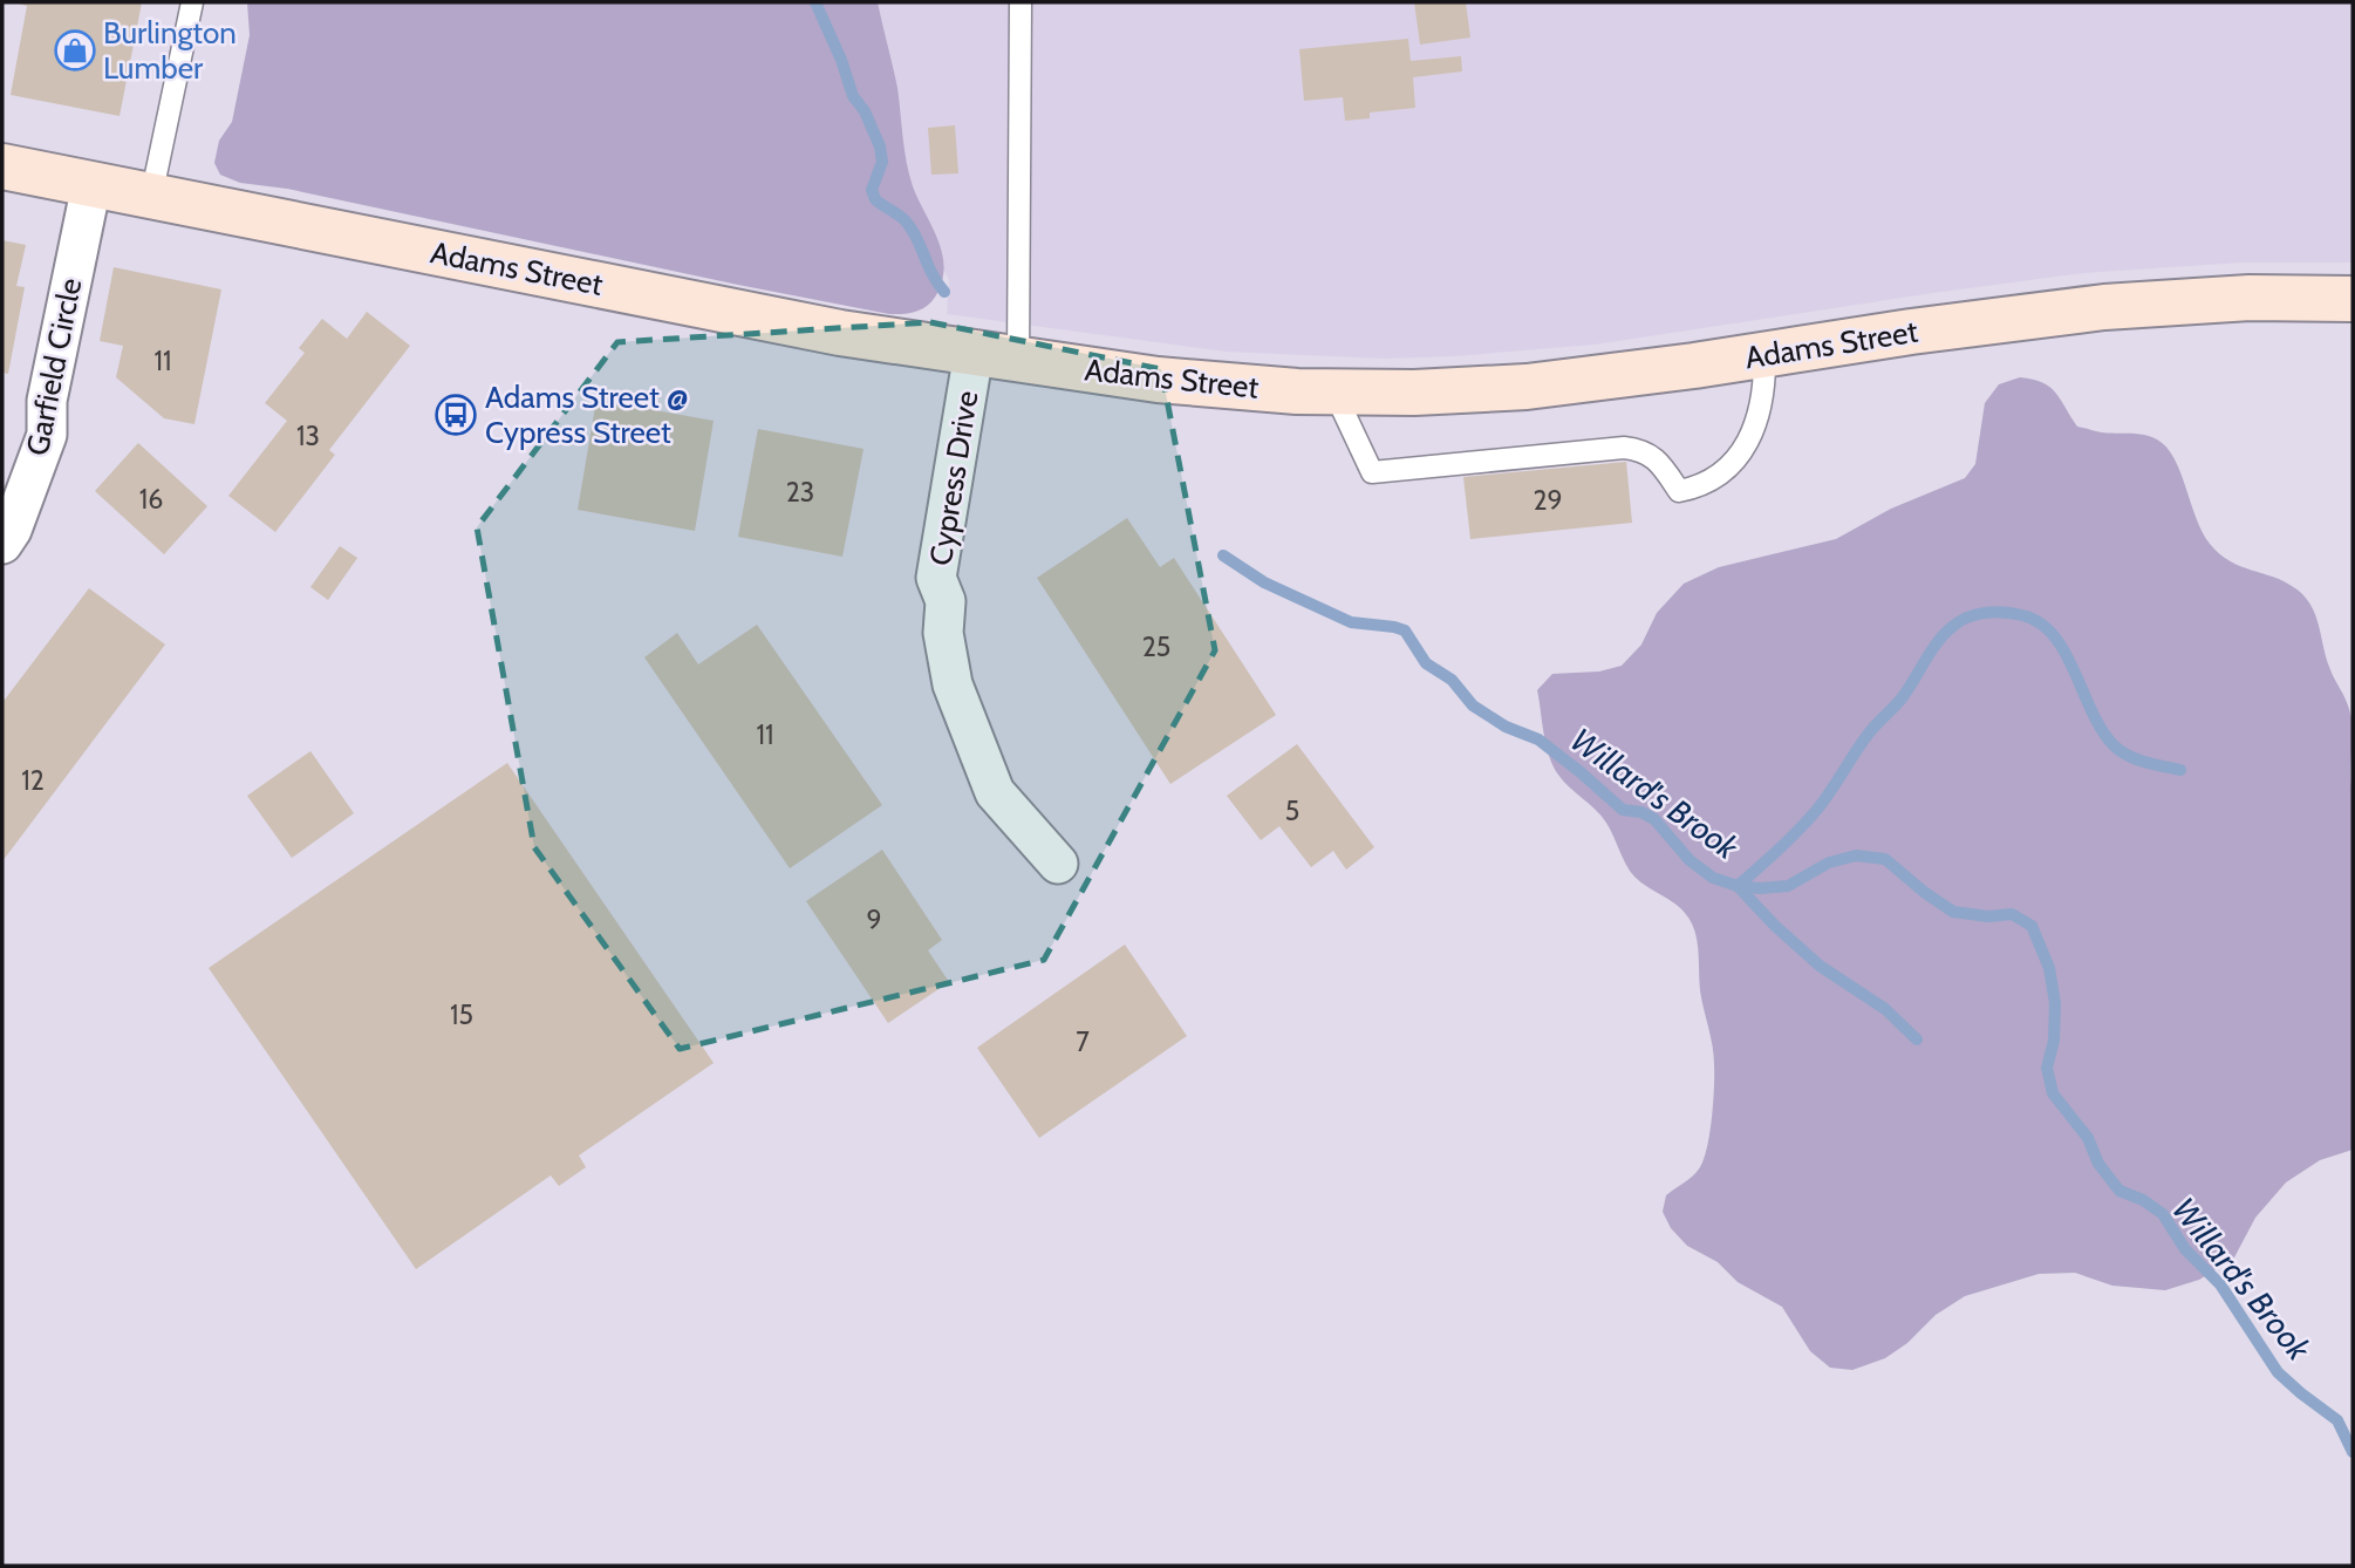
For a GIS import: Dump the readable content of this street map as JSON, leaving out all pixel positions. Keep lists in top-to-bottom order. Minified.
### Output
{"streets":{"main road":["Adams Street"],"street":["Garfield Circle","Cypress Drive"]},"crossings":[["Adams Street","Garfield Circle"],["Adams Street","Cypress Drive"]],"water":["Willard's Brook"],"places":{"shop":["Burlington Lumber"],"bus stop":["Adams Street @ Cypress Street"]},"house_numbers":["11","13","23","16","29","25","11","12","5","9","15","7"]}
